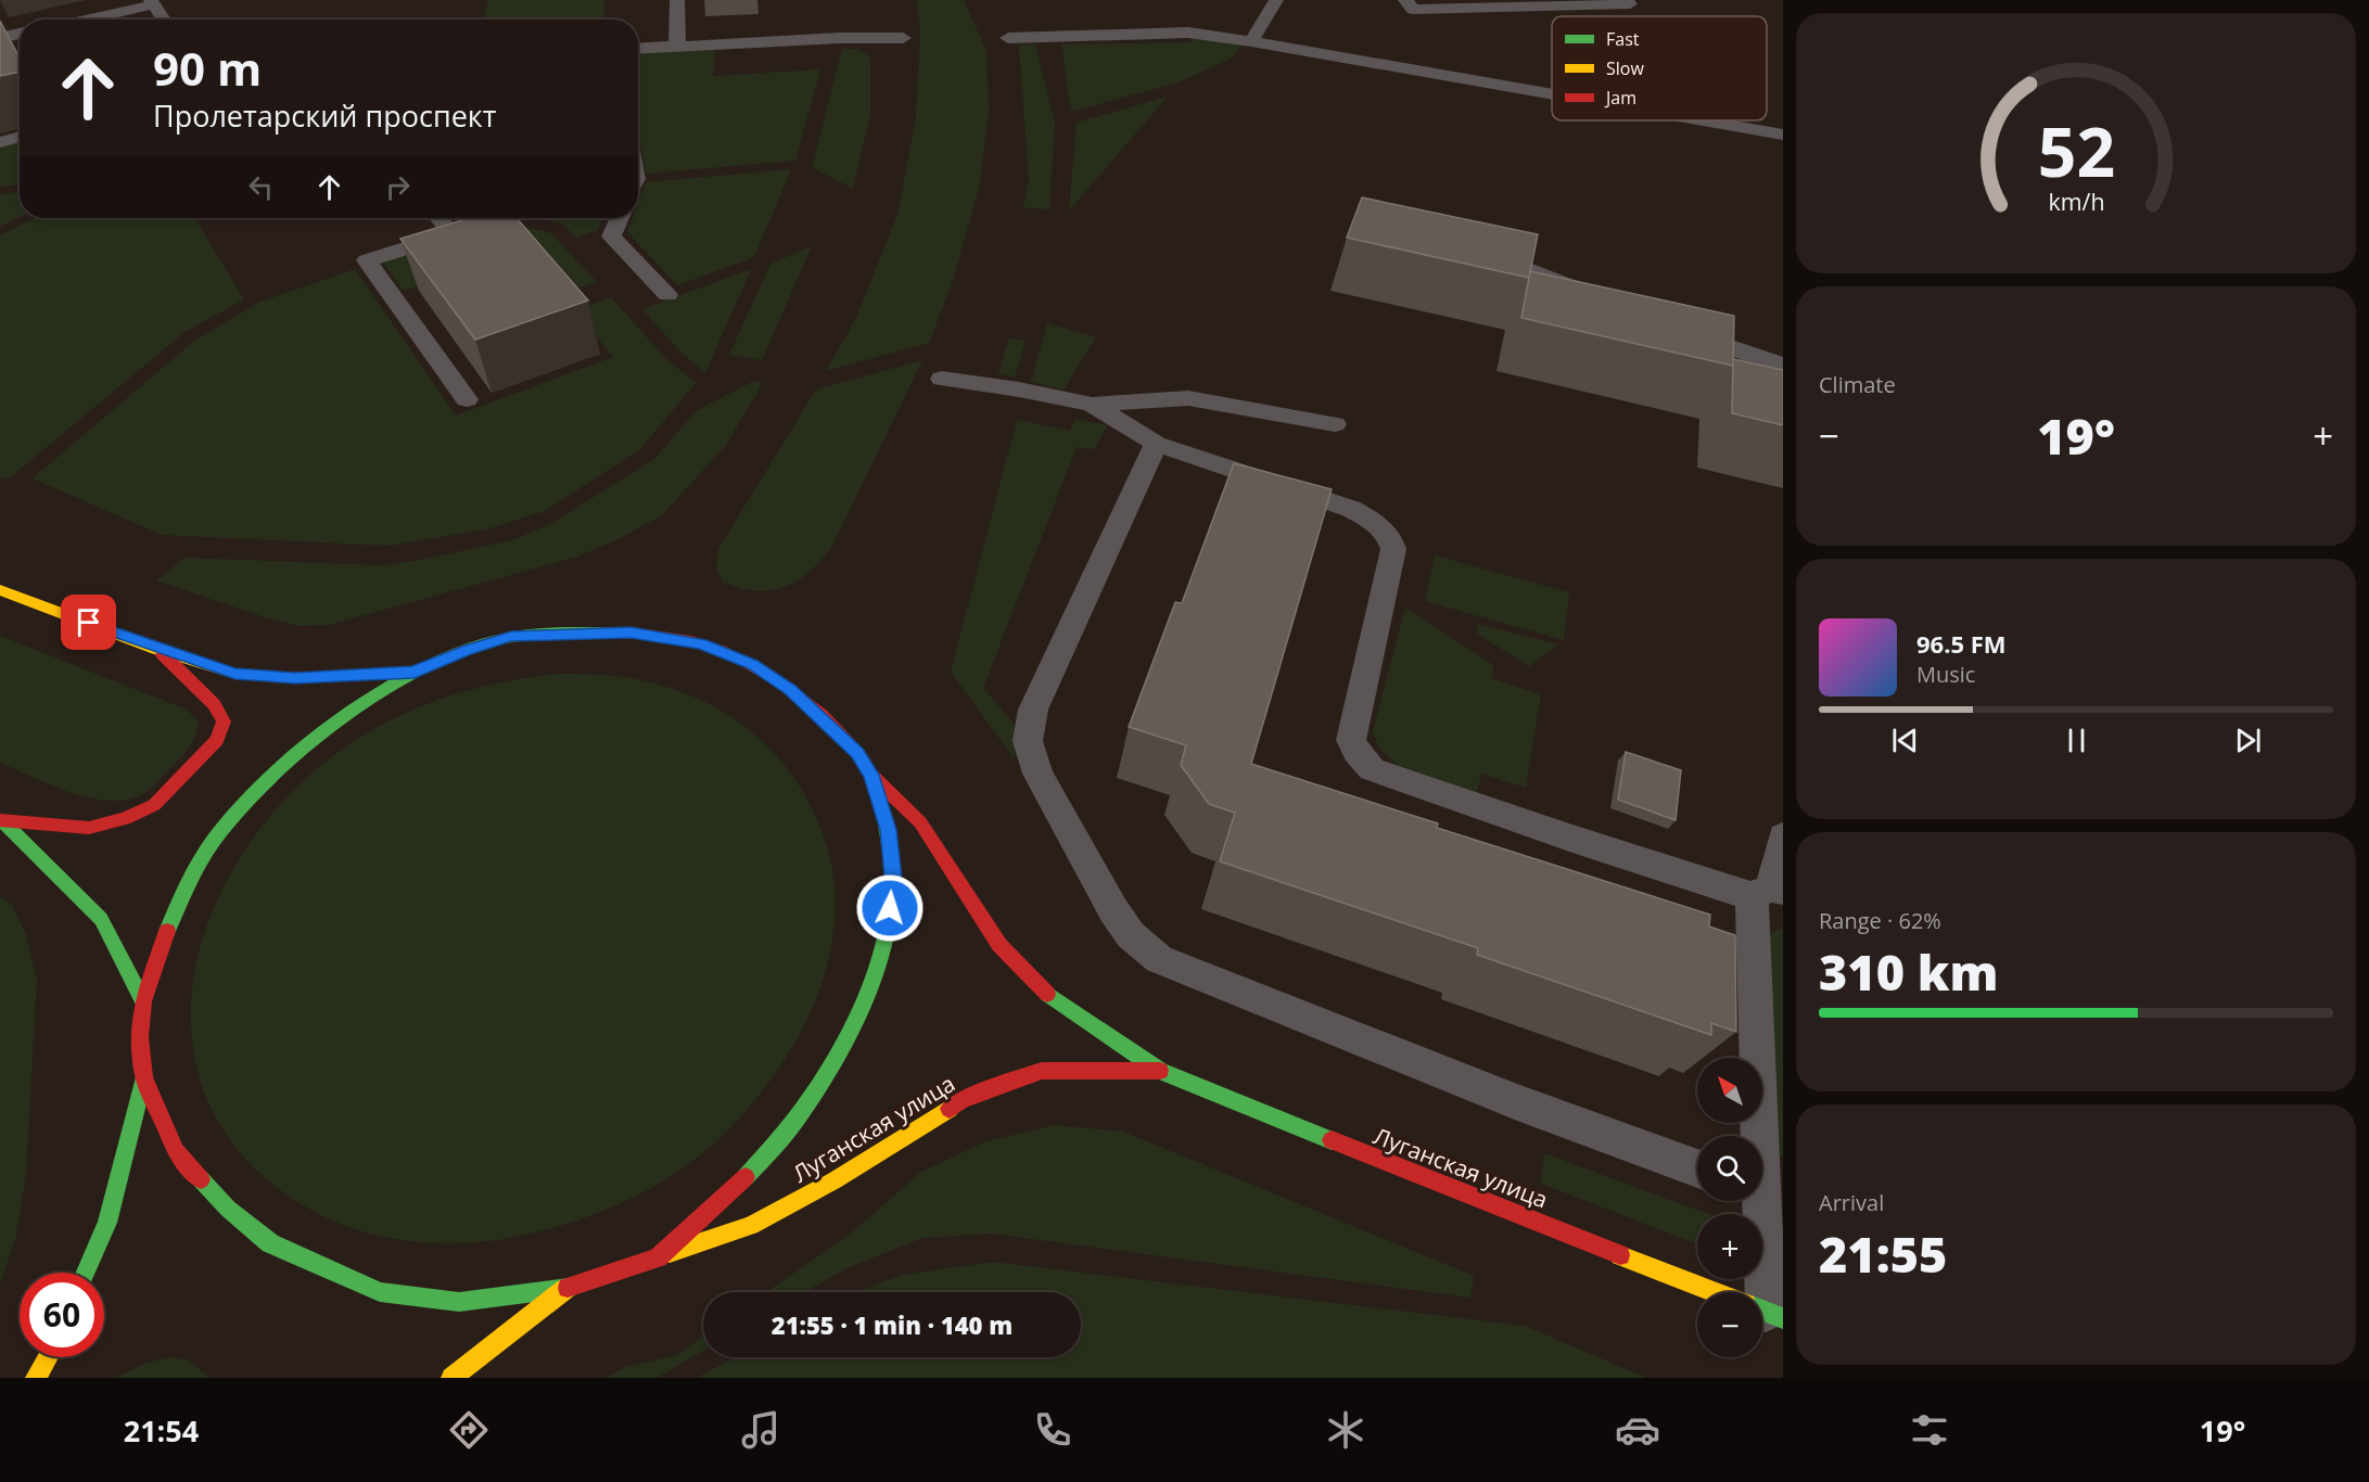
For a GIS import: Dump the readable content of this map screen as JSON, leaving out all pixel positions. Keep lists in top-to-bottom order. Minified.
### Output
{"streets":{"main road":["Луганская улица"]},"legend":["Fast","Slow","Jam"],"north":"top left","page":{"turn":["90 m","Пролетарский проспект"],"tile":["Climate",["Range · 62%","310 km"],["Arrival","21:55"]],"heat":["−","19°","+"],"song":["96.5 FM","Music"],"map_buttons":["+","−"],"limit":"60","trip":"21:55 · 1 min · 140 m","tabs":["21:54","19°"],"gauge":["52","km/h"]}}
